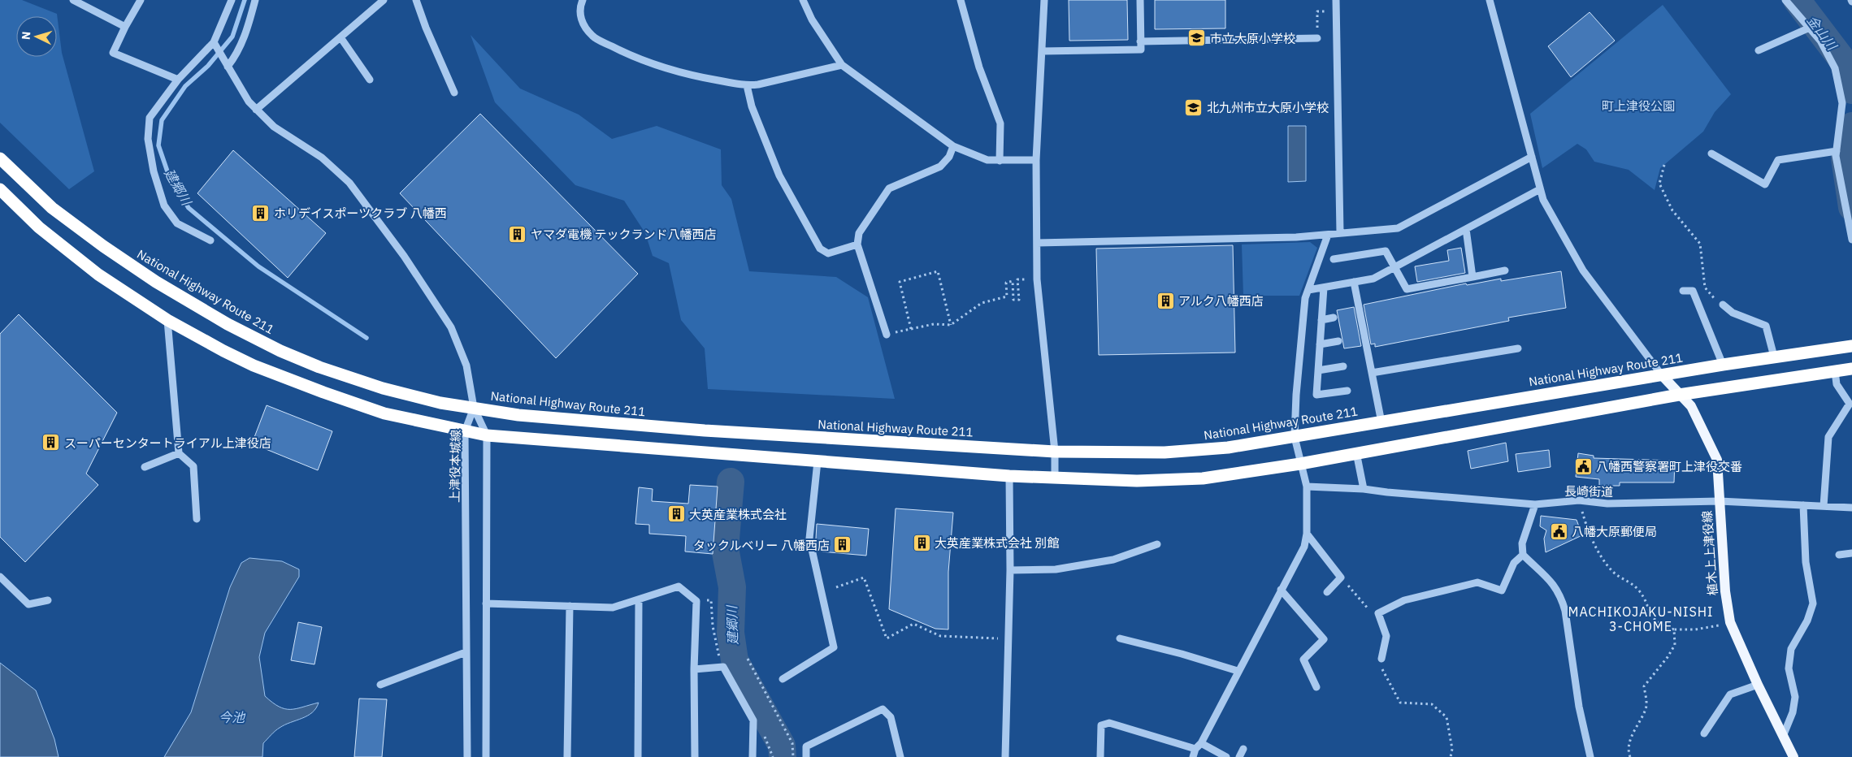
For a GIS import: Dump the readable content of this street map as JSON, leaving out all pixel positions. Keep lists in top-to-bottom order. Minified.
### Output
{"streets":{"highway":["National Highway Route 211"],"main road":["植木上上津役線"],"street":["上津役本城線","長崎街道"]},"crossings":[["National Highway Route 211","上津役本城線"],["National Highway Route 211","植木上上津役線"],["長崎街道","植木上上津役線"]],"districts":["MACHIKOJAKU-NISHI 3-CHOME"],"water":["金山川","建郷川","今池"],"parks":["町上津役公園"],"places":{"school or university":["市立大原小学校","北九州市立大原小学校"],"building":["ホリデイスポーツクラブ 八幡西","ヤマダ電機 テックランド八幡西店","アルク八幡西店","スーパーセンタートライアル上津役店","大英産業株式会社","大英産業株式会社 別館","タックルベリー 八幡西店"],"public building":["八幡西警察署町上津役交番","八幡大原郵便局"]},"north":"left"}
